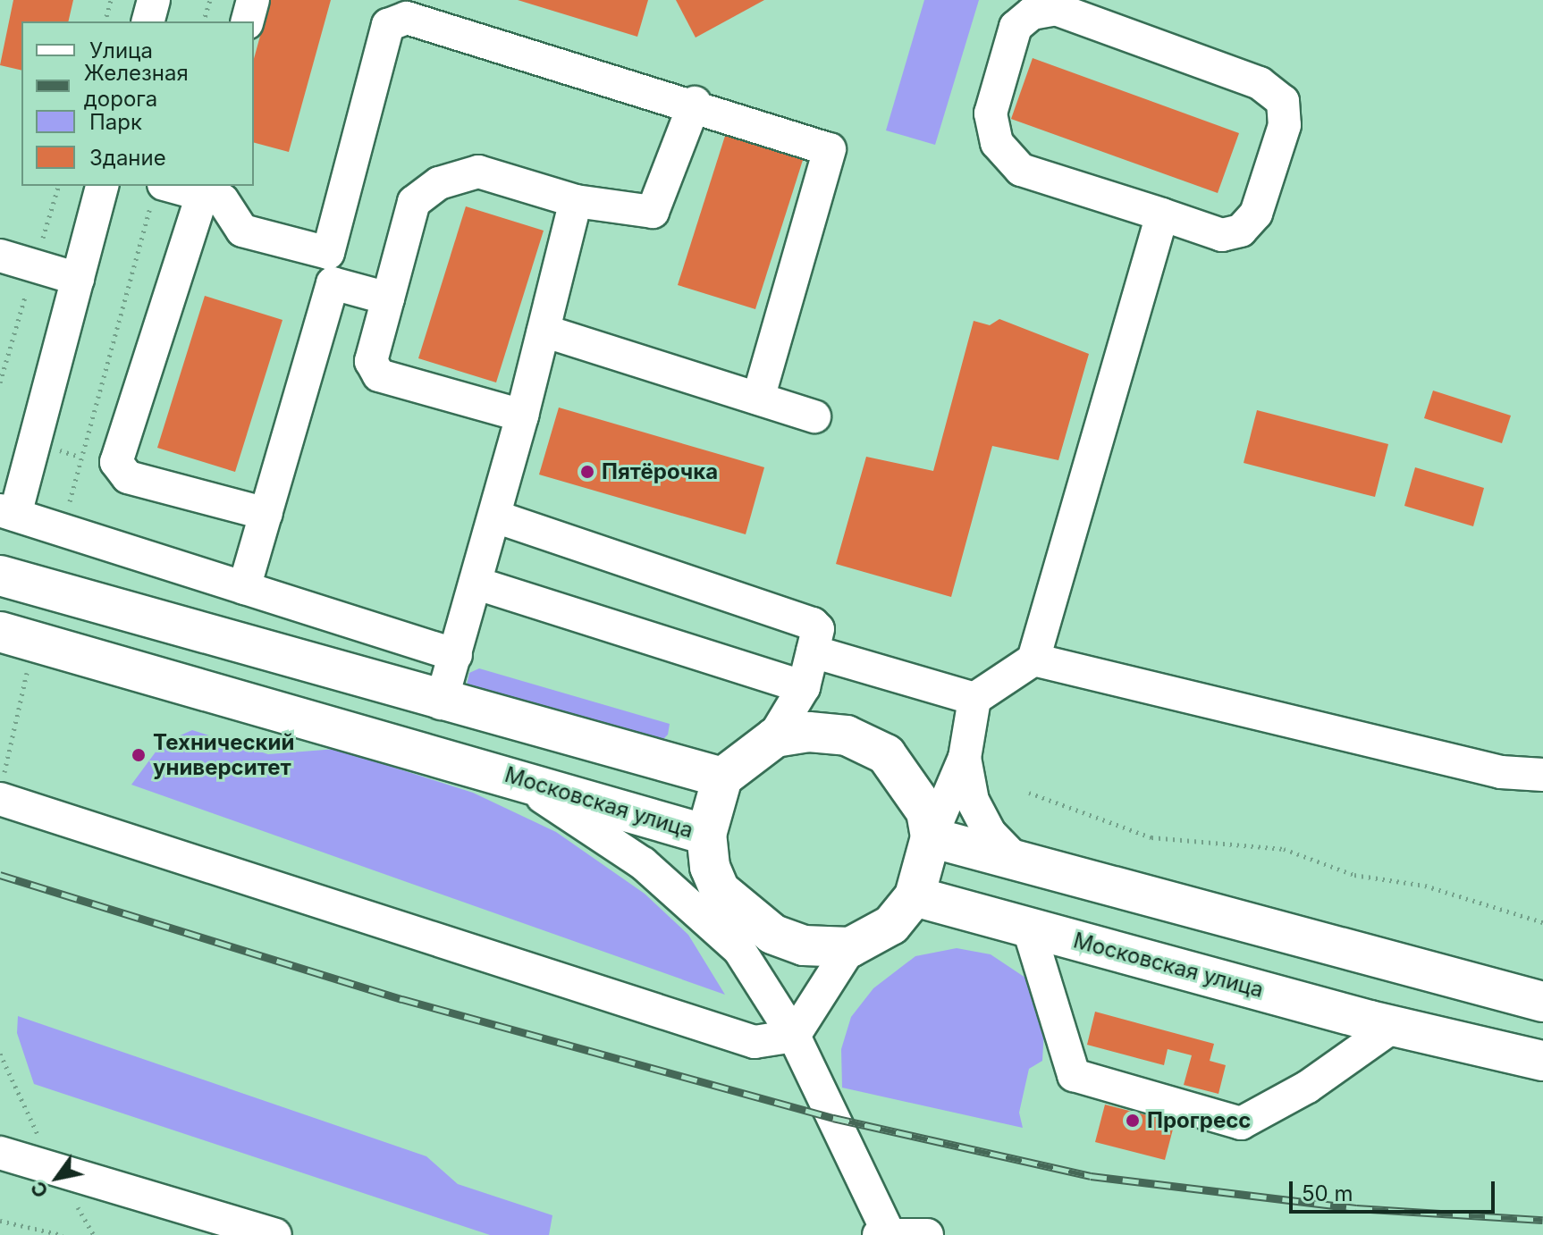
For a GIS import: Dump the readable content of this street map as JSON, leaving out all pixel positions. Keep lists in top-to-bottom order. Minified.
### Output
{"streets":{"main road":["Московская улица"]},"places":["Пятёрочка","Технический университет","Прогресс"],"legend":["Улица","Железная дорога","Парк","Здание"],"scale_bar":"50 m","north":"bottom left"}
